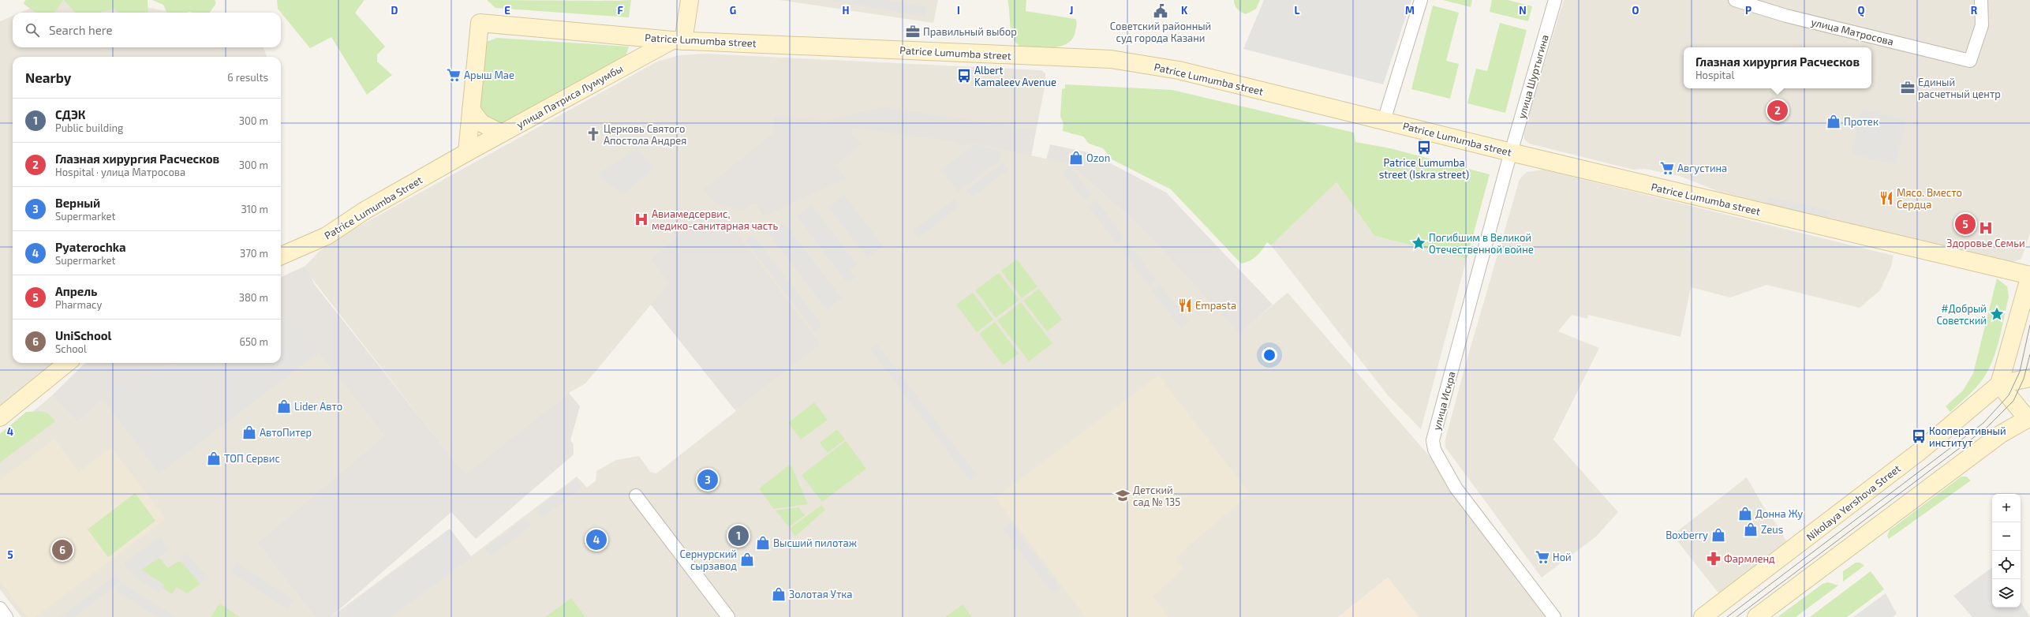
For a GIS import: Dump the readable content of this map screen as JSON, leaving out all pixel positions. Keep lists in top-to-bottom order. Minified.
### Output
{"streets":{"main road":["Patrice Lumumba street","улица Патриса Лумумбы","Patrice Lumumba Street","Nikolaya Yershova Street"],"street":["улица Матросова","улица Шуртыгина","улица Искра"]},"crossings":[["Patrice Lumumba street","улица Шуртыгина"],["Patrice Lumumba street","улица Патриса Лумумбы"],["Patrice Lumumba street","Patrice Lumumba Street"],["Patrice Lumumba street","улица Искра"],["улица Шуртыгина","улица Искра"],["улица Патриса Лумумбы","Patrice Lumumba Street"]],"places":{"public building":["Советский районный суд города Казани"],"office":["Правильный выбор","Единый расчетный центр"],"supermarket":["Арыш Мае","Августина","Ной"],"bus stop":["Albert Kamaleev Avenue","Patrice Lumumba street (Iskra street)","Кооперативный институт"],"shop":["Протек","Ozon","Lider Авто","АвтоПитер","ТОП Сервис","Донна Жу","Zeus","Boxberry","Высший пилотаж","Сернурский сырзавод","Золотая Утка"],"church":["Церковь Святого Апостола Андрея"],"restaurant":["Мясо. Вместо Сердца","Empasta"],"hospital":["Авиамедсервис, медико-санитарная часть","Здоровье Семьи"],"place":["Погибшим в Великой Отечественной войне","#Добрый Советский"],"school or university":["Детский сад № 135"],"pharmacy":["Фармленд"]},"page":{"search":"Search here","popup":["Глазная хирургия Расческов","Hospital"],"heading":["Nearby","6 results"],"list":[{"mark":"1","name":"СДЭК","note":"Public building","value":"300 m"},{"mark":"2","name":"Глазная хирургия Расческов","note":"Hospital · улица Матросова","value":"300 m"},{"mark":"3","name":"Верный","note":"Supermarket","value":"310 m"},{"mark":"4","name":"Pyaterochka","note":"Supermarket","value":"370 m"},{"mark":"5","name":"Апрель","note":"Pharmacy","value":"380 m"},{"mark":"6","name":"UniSchool","note":"School","value":"650 m"}],"pins":["2","5","3","1","4","6"],"map_buttons":["+","−"]},"grid":{"columns":["D","E","F","G","H","I","J","K","L","M","N","O","P","Q","R"],"rows":["4","5"]}}
